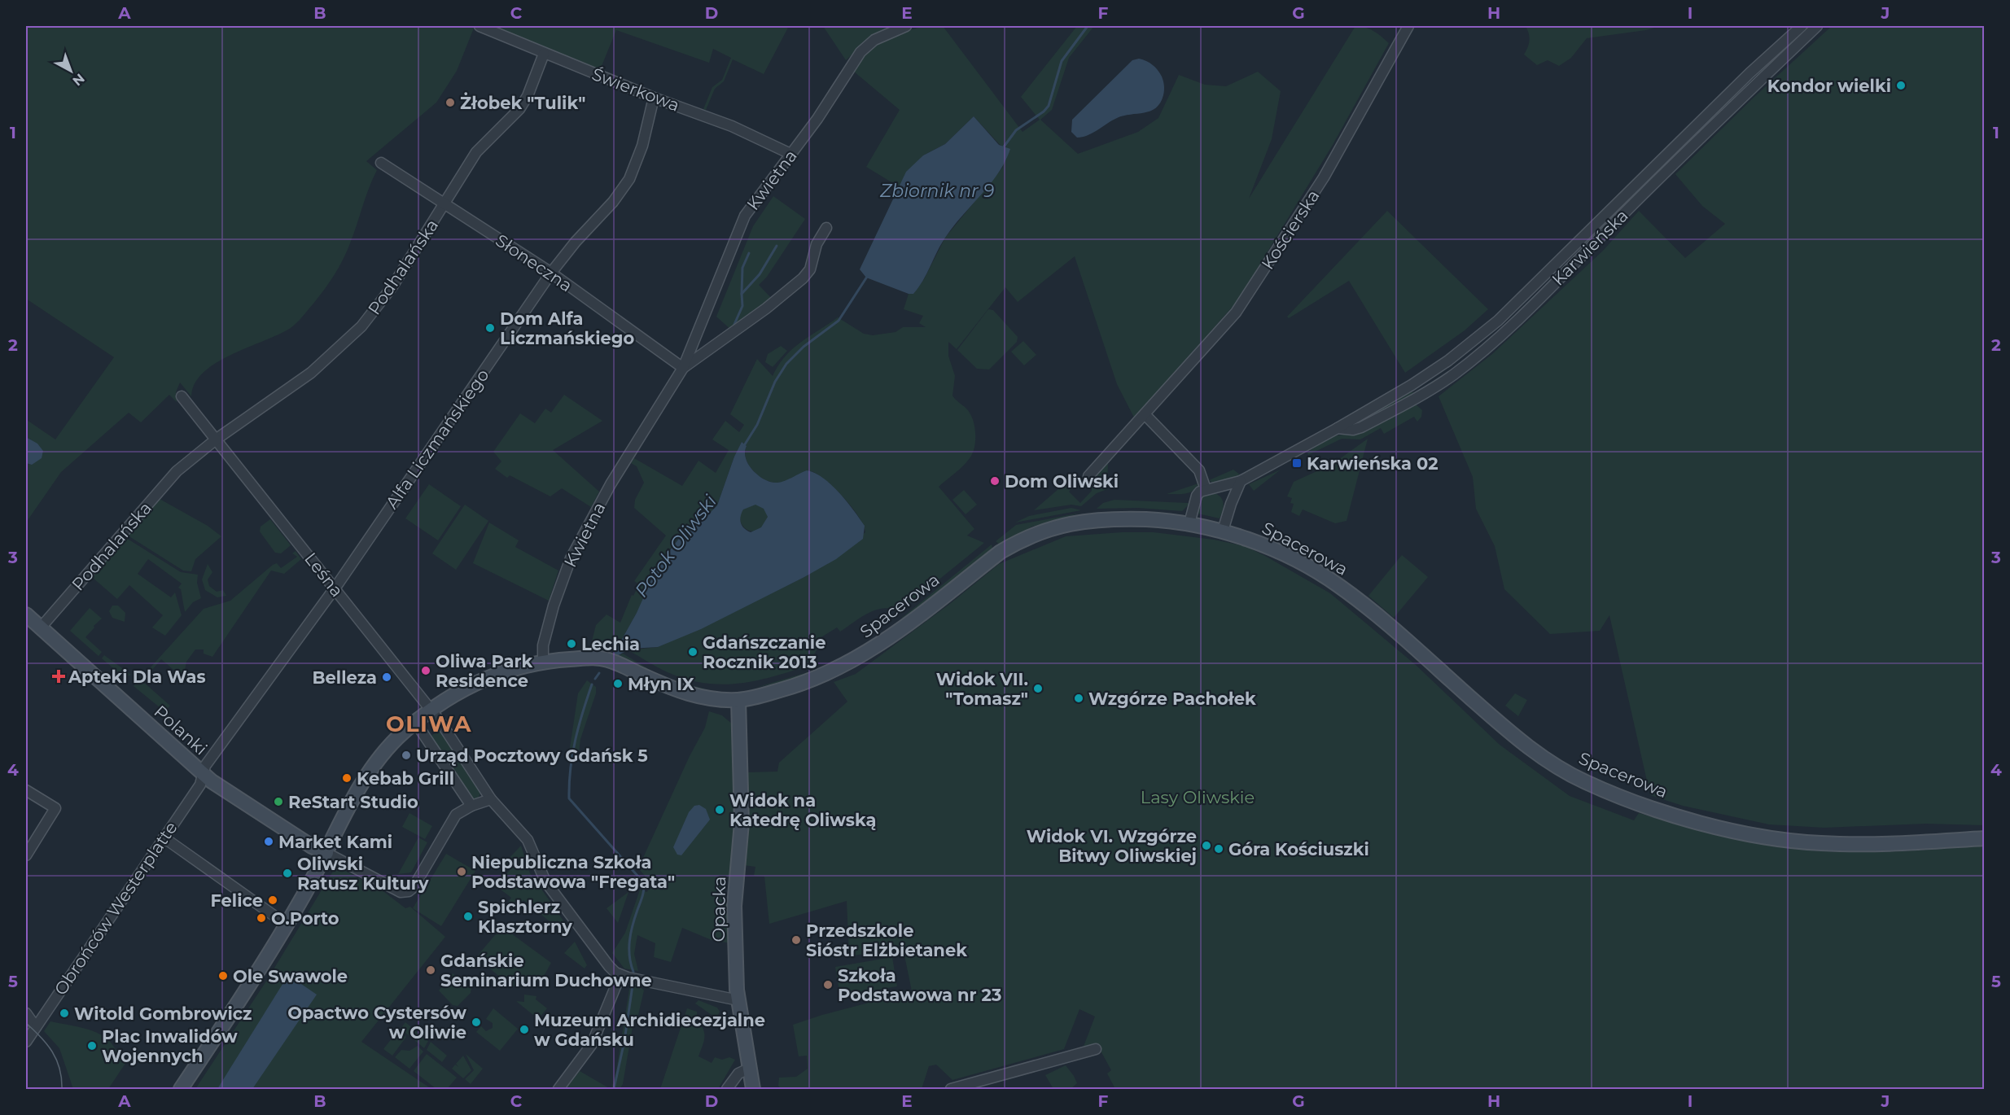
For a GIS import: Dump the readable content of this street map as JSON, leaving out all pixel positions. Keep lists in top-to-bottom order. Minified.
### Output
{"streets":{"main road":["Spacerowa","Polanki","Opacka"],"street":["Świerkowa","Kwietna","Kościerska","Karwieńska","Słoneczna","Podhalańska","Alfa Liczmańskiego","Leśna","Obrońców Westerplatte"]},"crossings":[["Świerkowa","Kwietna"],["Świerkowa","Podhalańska"],["Świerkowa","Alfa Liczmańskiego"],["Kwietna","Słoneczna"],["Kwietna","Spacerowa"],["Słoneczna","Podhalańska"],["Słoneczna","Alfa Liczmańskiego"],["Podhalańska","Leśna"],["Podhalańska","Polanki"],["Alfa Liczmańskiego","Leśna"],["Alfa Liczmańskiego","Polanki"],["Alfa Liczmańskiego","Obrońców Westerplatte"],["Spacerowa","Leśna"],["Spacerowa","Polanki"],["Spacerowa","Opacka"],["Polanki","Obrońców Westerplatte"]],"districts":["OLIWA"],"water":["Zbiornik nr 9","Potok Oliwski"],"parks":["Lasy Oliwskie"],"places":{"other":["Kondor wielki","Żłobek \"Tulik\"","Dom Alfa Liczmańskiego","Dom Oliwski","Lechia","Gdańszczanie Rocznik 2013","Oliwa Park Residence","Belleza","Młyn IX","Widok VII. \"Tomasz\"","Wzgórze Pachołek","Urząd Pocztowy Gdańsk 5","Kebab Grill","ReStart Studio","Widok na Katedrę Oliwską","Market Kami","Widok VI. Wzgórze Bitwy Oliwskiej","Góra Kościuszki","Niepubliczna Szkoła Podstawowa \"Fregata\"","Oliwski Ratusz Kultury","Felice","Spichlerz Klasztorny","O.Porto","Przedszkole Sióstr Elżbietanek","Gdańskie Seminarium Duchowne","Ole Swawole","Szkoła Podstawowa nr 23","Witold Gombrowicz","Opactwo Cystersów w Oliwie","Muzeum Archidiecezjalne w Gdańsku","Plac Inwalidów Wojennych"],"transit":["Karwieńska 02"],"health":["Apteki Dla Was"]},"north":"bottom right","grid":{"columns":["A","B","C","D","E","F","G","H","I","J"],"rows":["1","2","3","4","5"]}}
